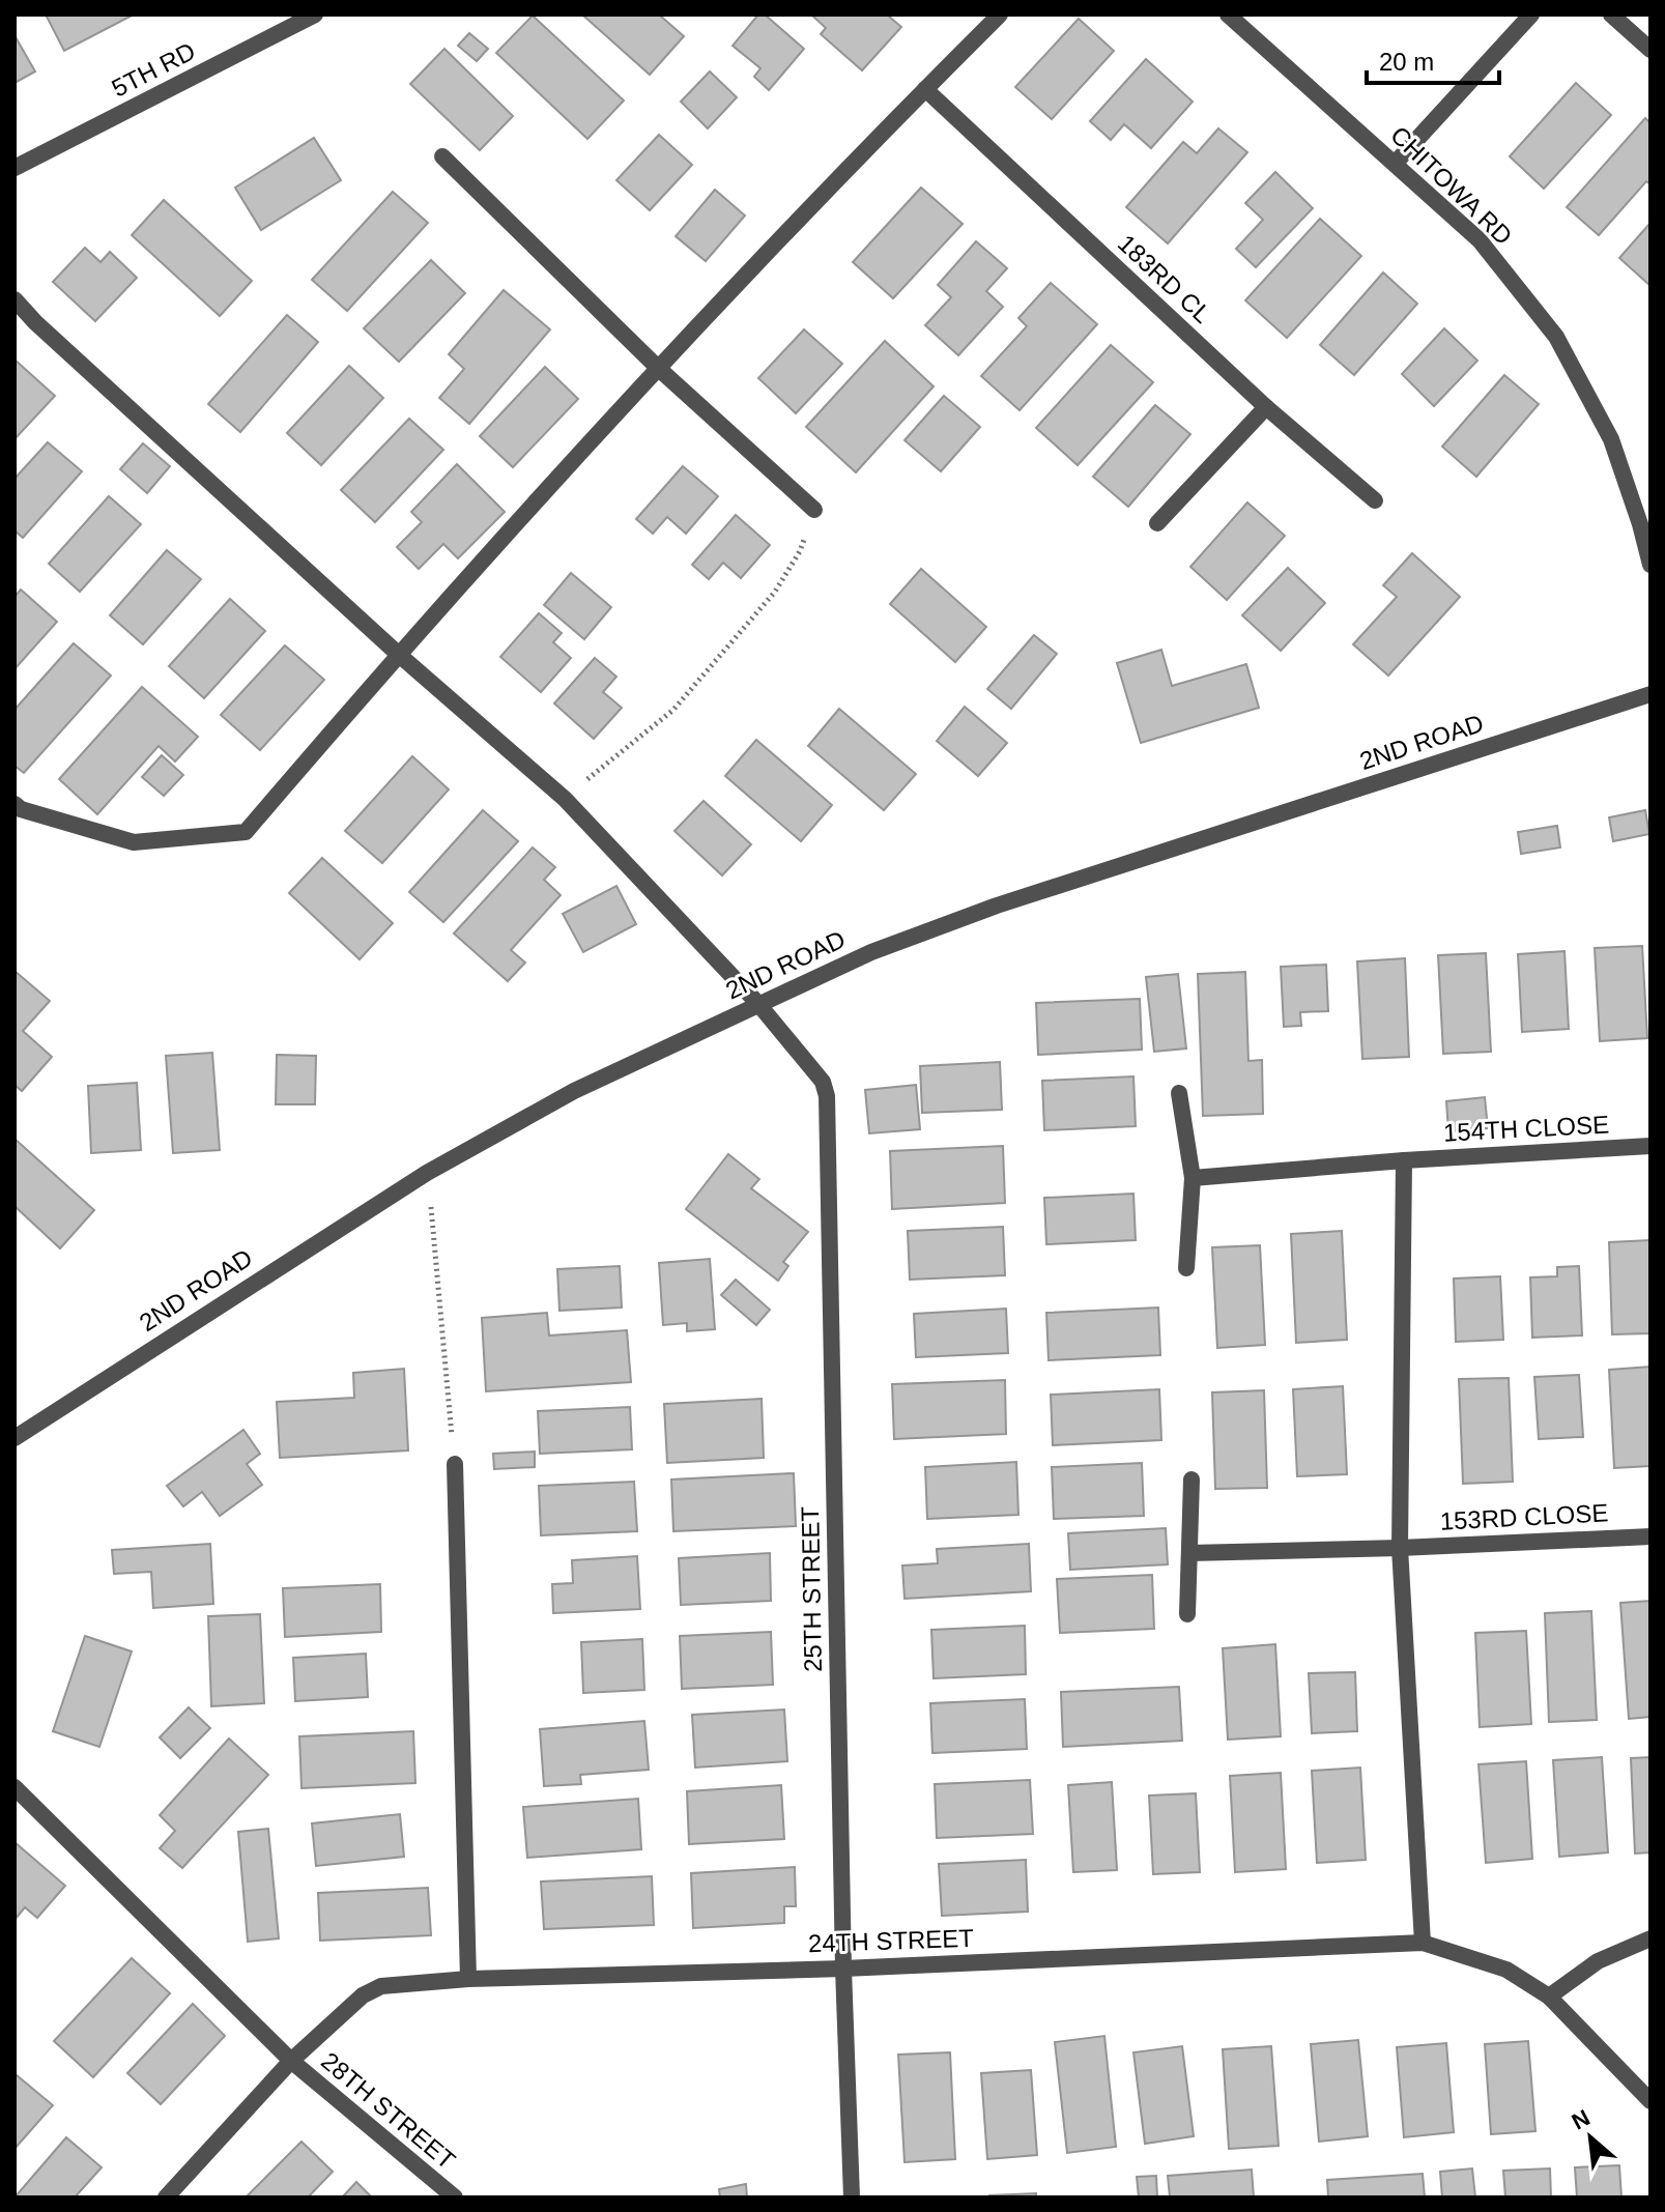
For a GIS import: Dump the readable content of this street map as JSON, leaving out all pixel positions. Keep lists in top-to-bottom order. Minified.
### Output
{"streets":{"street":["5TH RD","CHITOWA RD","183RD CL","2ND ROAD","154TH CLOSE","153RD CLOSE","25TH STREET","24TH STREET","28TH STREET"]},"crossings":[["2ND ROAD","25TH STREET"],["25TH STREET","24TH STREET"],["24TH STREET","28TH STREET"]],"scale_bar":"20 m","north":"top left"}
